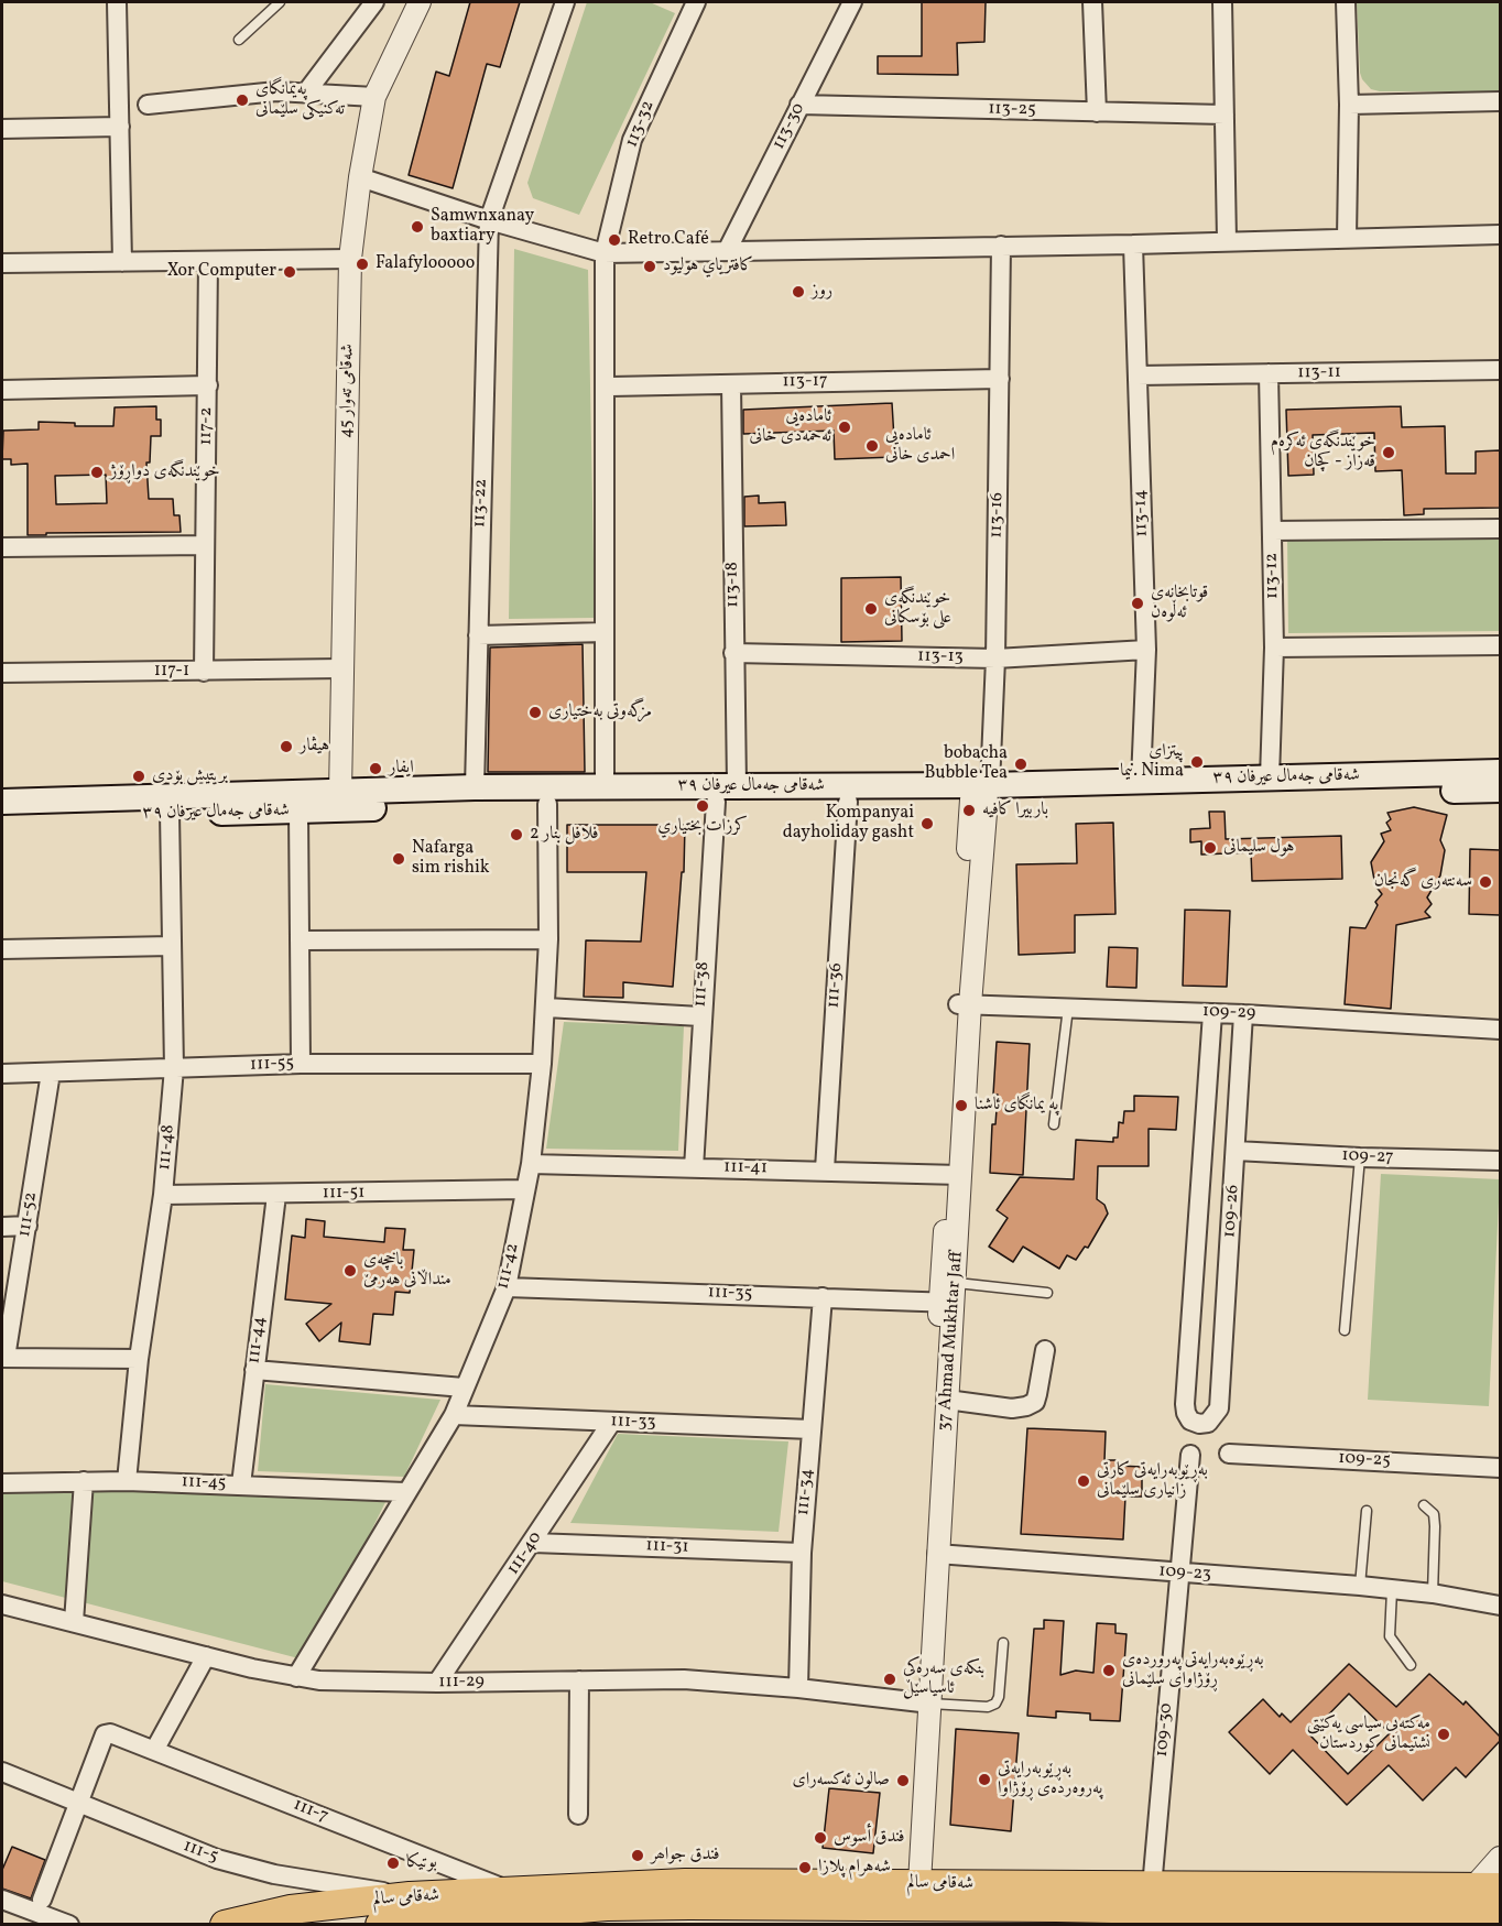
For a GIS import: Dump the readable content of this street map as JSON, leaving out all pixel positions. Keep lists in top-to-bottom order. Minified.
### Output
{"streets":{"main road":["شەقامی جەمال عیرفان ٣٩","شەقامی سالم"],"street":["113-25","113-32","113-30","113-11","113-17","شەقامی تەوار 45","117-2","113-22","113-14","113-16","113-12","113-18","113-13","117-1","111-38","111-36","109-29","111-55","111-48","109-27","111-41","111-51","109-26","111-52","111-42","111-35","111-44","37 Ahmad Mukhtar Jaff","111-33","109-25","111-45","111-34","111-31","111-40","109-23","111-29","109-30","111-7","111-5"]},"crossings":[["113-25","113-30"],["113-32","شەقامی جەمال عیرفان ٣٩"],["113-11","113-14"],["113-11","113-12"],["113-17","113-16"],["113-17","113-18"],["شەقامی تەوار 45","117-1"],["شەقامی تەوار 45","شەقامی جەمال عیرفان ٣٩"],["117-2","117-1"],["113-22","شەقامی جەمال عیرفان ٣٩"],["113-14","113-13"],["113-14","شەقامی جەمال عیرفان ٣٩"],["113-16","113-13"],["113-16","شەقامی جەمال عیرفان ٣٩"],["113-16","37 Ahmad Mukhtar Jaff"],["113-12","شەقامی جەمال عیرفان ٣٩"],["113-18","113-13"],["113-18","شەقامی جەمال عیرفان ٣٩"],["شەقامی جەمال عیرفان ٣٩","111-38"],["شەقامی جەمال عیرفان ٣٩","111-36"],["شەقامی جەمال عیرفان ٣٩","111-48"],["شەقامی جەمال عیرفان ٣٩","111-42"],["شەقامی جەمال عیرفان ٣٩","37 Ahmad Mukhtar Jaff"],["111-38","111-41"],["111-36","111-41"],["109-29","109-26"],["109-29","37 Ahmad Mukhtar Jaff"],["111-55","111-48"],["111-55","111-52"],["111-55","111-42"],["111-48","111-51"],["111-48","111-45"],["109-27","109-26"],["111-41","111-42"],["111-41","37 Ahmad Mukhtar Jaff"],["111-51","111-42"],["111-51","111-44"],["111-42","111-35"],["111-42","111-33"],["111-42","111-45"],["111-42","111-29"],["111-35","37 Ahmad Mukhtar Jaff"],["111-35","111-34"],["111-44","111-45"],["37 Ahmad Mukhtar Jaff","109-23"],["37 Ahmad Mukhtar Jaff","111-29"],["37 Ahmad Mukhtar Jaff","شەقامی سالم"],["111-33","111-34"],["111-33","111-40"],["111-34","111-31"],["111-34","111-29"],["111-31","111-40"],["111-40","111-29"],["109-23","109-30"],["109-30","شەقامی سالم"],["111-7","111-5"],["111-7","شەقامی سالم"],["111-5","شەقامی سالم"]],"places":["پەیمانگای تەکنیکی سلێمانی","Samwnxanay baxtiary","Retro Café","Falafylooooo","كافترياي هوليود","Xor Computer","روز","ئامادەیی ئەحمەدی خانی","ئامادەیی احمدی خانی","خوێندنگەی ئەکرەم قەزاز - کچان","خوێندنگەی دواڕۆژ","قوتابخانەی ئەڵوەن","خوێندنگەی علی بۆسکانی","مزگەوتی بەختیاری","هيڤار","پیتزای نیما. Nima","bobacha Bubble Tea","ايفار","بریتیش بۆدی","كرزات بختياري","باربيرا كافيه","Kompanyai dayholiday gasht","فلافل بنار 2","هول سليمانى","Nafarga sim rishik","سەنتەری گەنجان","په یمانگای ئاشنا","باخچەی منداڵانی هەرمێ","بەڕێوبەرایەتی کارتی زانیاری سلێمانی","بەڕێوەبەرایەتی پەروردەی ڕۆژاوای سلێمانی","بنکەی سەرەکی ئاسیاسێڵ","مەکتەبی سیاسی یەکێتی نشتیمانی کوردستان","بەڕێوبەرایەتی پەروەردەی ڕۆژاوا","صالون ئەکسەرای","فندق أسوس","فندق جواھر","بوتیکا","شەهرام پلازا"]}
